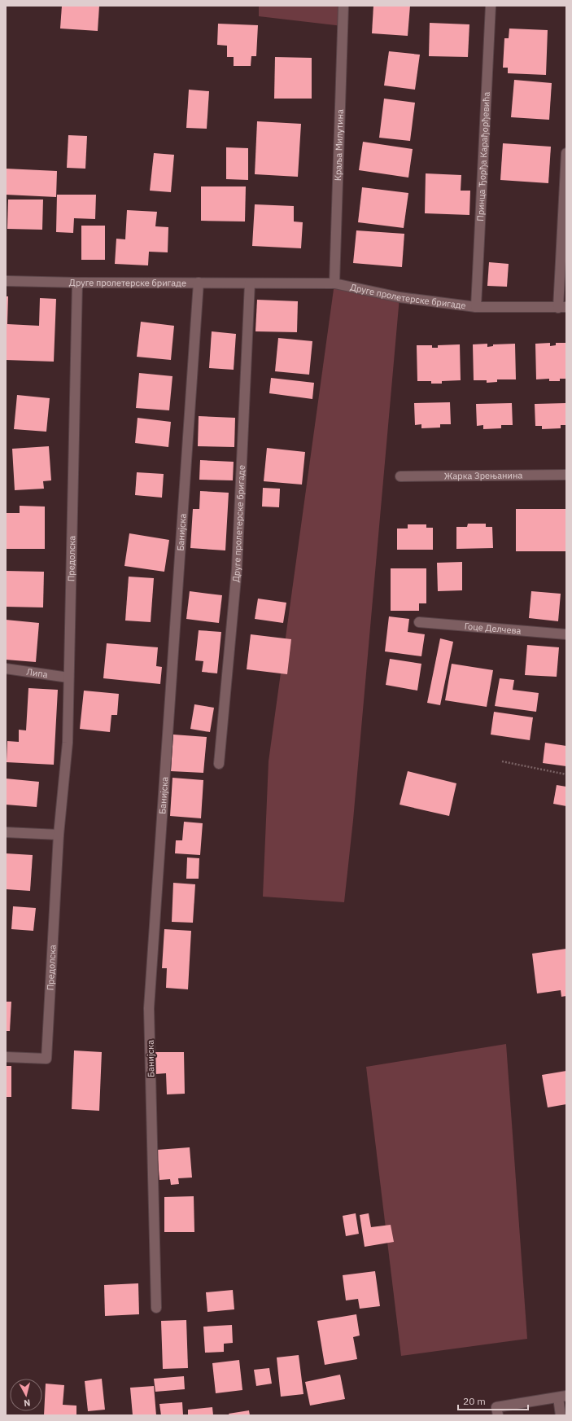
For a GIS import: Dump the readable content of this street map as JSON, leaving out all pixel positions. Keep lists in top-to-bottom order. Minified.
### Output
{"streets":{"street":["Краља Милутина","Принца Ђорђа Карађорђевића","Друге пролетерске бригаде","Жарка Зрењанина","Банијска","Предолска","Гоце Делчева","Липа"]},"crossings":[["Краља Милутина","Друге пролетерске бригаде"],["Принца Ђорђа Карађорђевића","Друге пролетерске бригаде"],["Друге пролетерске бригаде","Банијска"],["Друге пролетерске бригаде","Предолска"],["Предолска","Липа"]],"scale_bar":"20 m","north":"bottom"}
